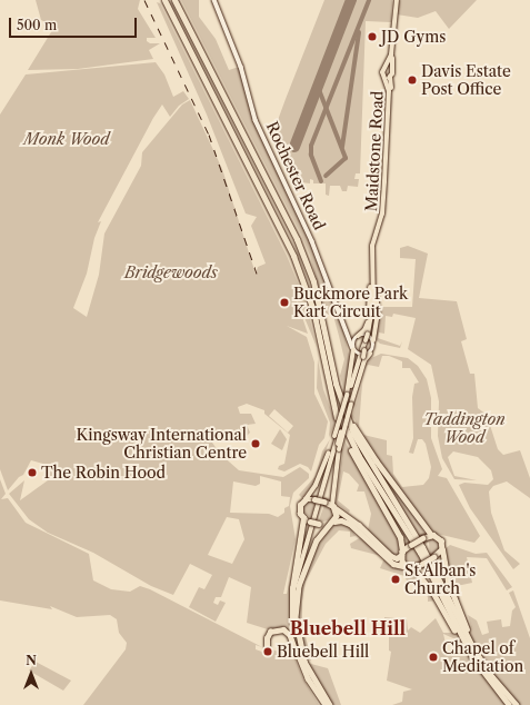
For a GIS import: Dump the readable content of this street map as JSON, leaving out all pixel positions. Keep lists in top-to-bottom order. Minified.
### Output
{"streets":{"main road":["Maidstone Road","Rochester Road"]},"districts":["Bluebell Hill"],"parks":["Monk Wood","Bridgewoods","Taddington Wood"],"places":["JD Gyms","Davis Estate Post Office","Buckmore Park Kart Circuit","Kingsway International Christian Centre","The Robin Hood","St Alban's Church","Bluebell Hill","Chapel of Meditation"],"scale_bar":"500 m","north":"top"}
